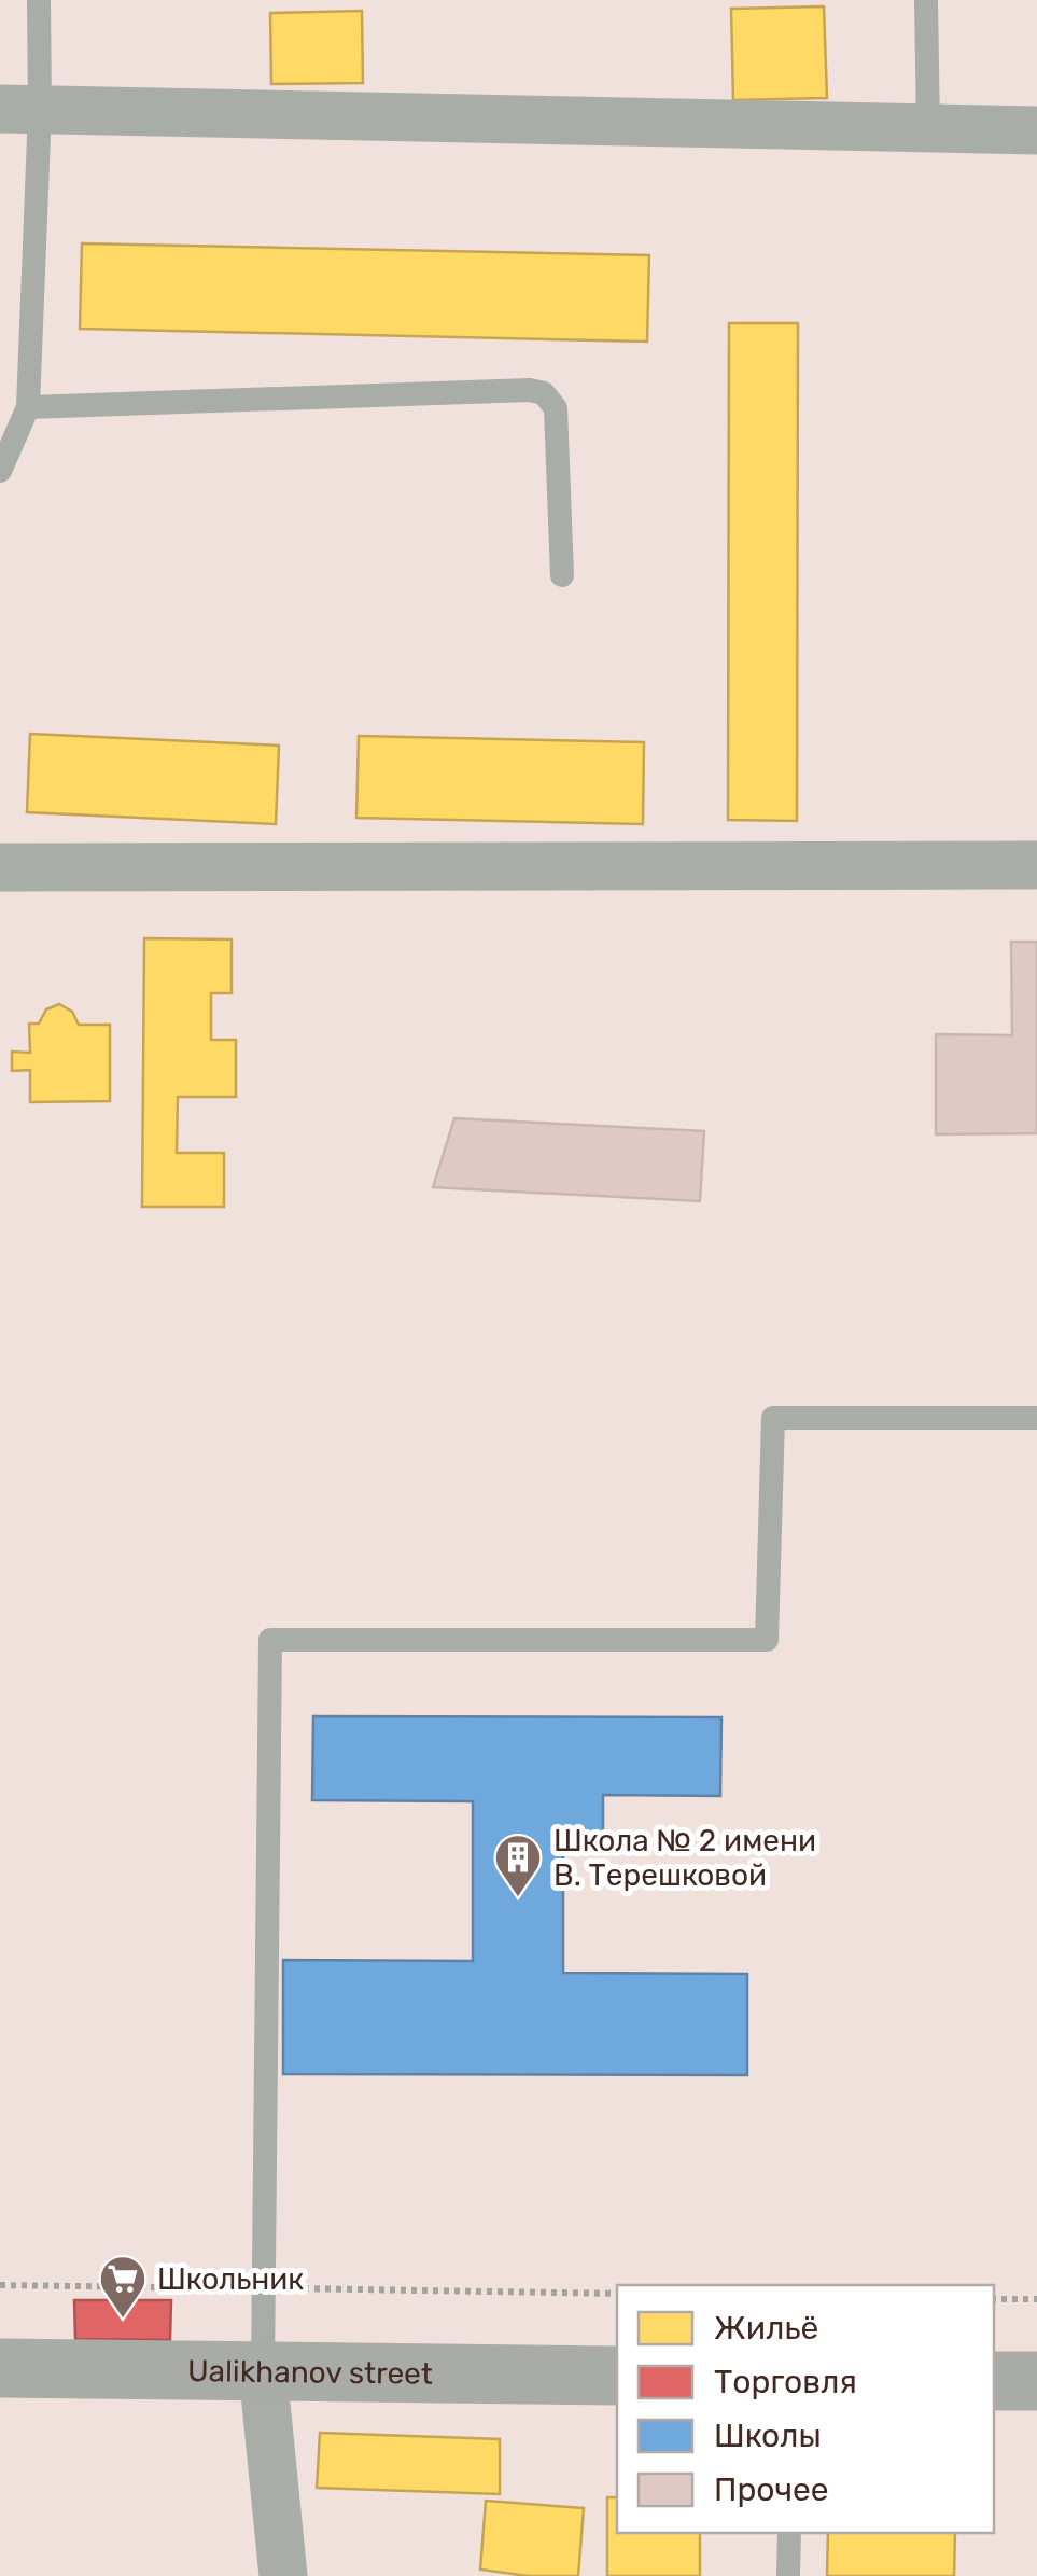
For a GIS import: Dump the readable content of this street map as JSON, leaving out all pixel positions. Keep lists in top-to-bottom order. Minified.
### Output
{"streets":{"main road":["Ualikhanov street"]},"places":{"building":["Школа № 2 имени В. Терешковой"],"supermarket":["Школьник"]},"legend":["Жильё","Торговля","Школы","Прочее"]}
